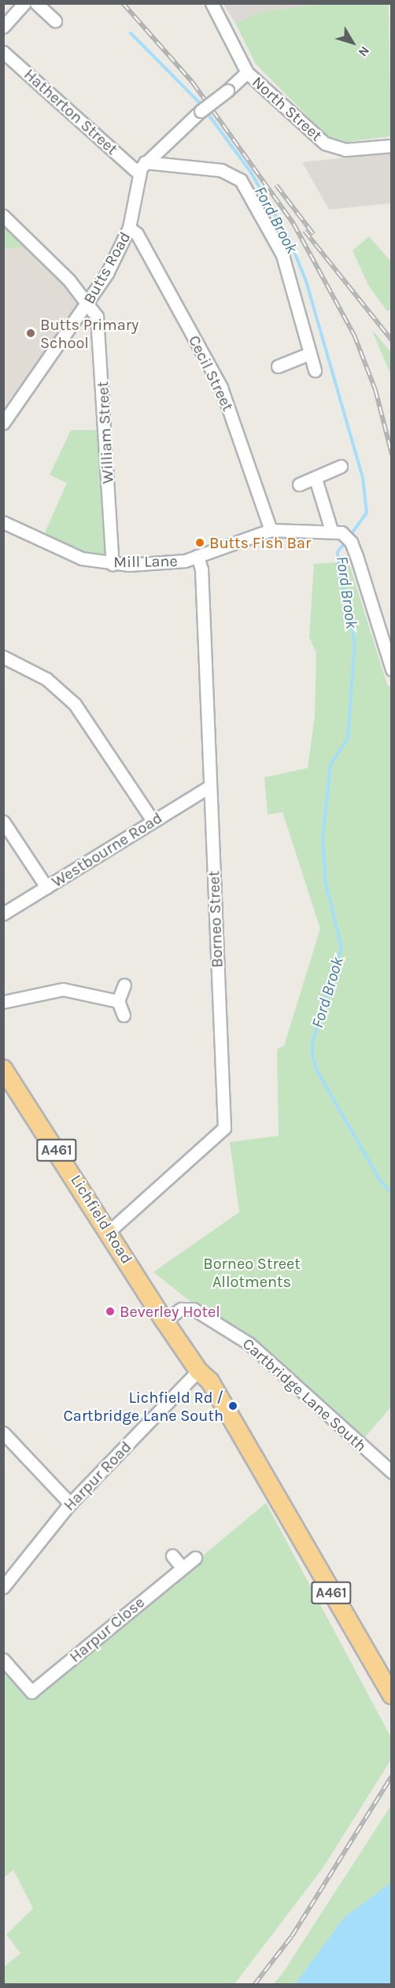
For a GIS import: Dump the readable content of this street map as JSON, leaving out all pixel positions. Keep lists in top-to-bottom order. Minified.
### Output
{"streets":{"highway":["A461","Lichfield Road"],"street":["North Street","Hatherton Street","Butts Road","Cecil Street","William Street","Mill Lane","Westbourne Road","Borneo Street","Cartbridge Lane South","Harpur Road","Harpur Close"]},"crossings":[["North Street","Hatherton Street"],["North Street","Butts Road"],["Hatherton Street","Butts Road"],["Butts Road","Cecil Street"],["Butts Road","William Street"],["Cecil Street","Mill Lane"],["William Street","Mill Lane"],["Mill Lane","Borneo Street"],["Westbourne Road","Borneo Street"],["Borneo Street","Lichfield Road"],["Lichfield Road","Cartbridge Lane South"],["Lichfield Road","Harpur Road"]],"water":["Ford Brook"],"parks":["Borneo Street Allotments"],"places":["Butts Primary School","Butts Fish Bar","Beverley Hotel","Lichfield Rd / Cartbridge Lane South"],"north":"bottom right"}
